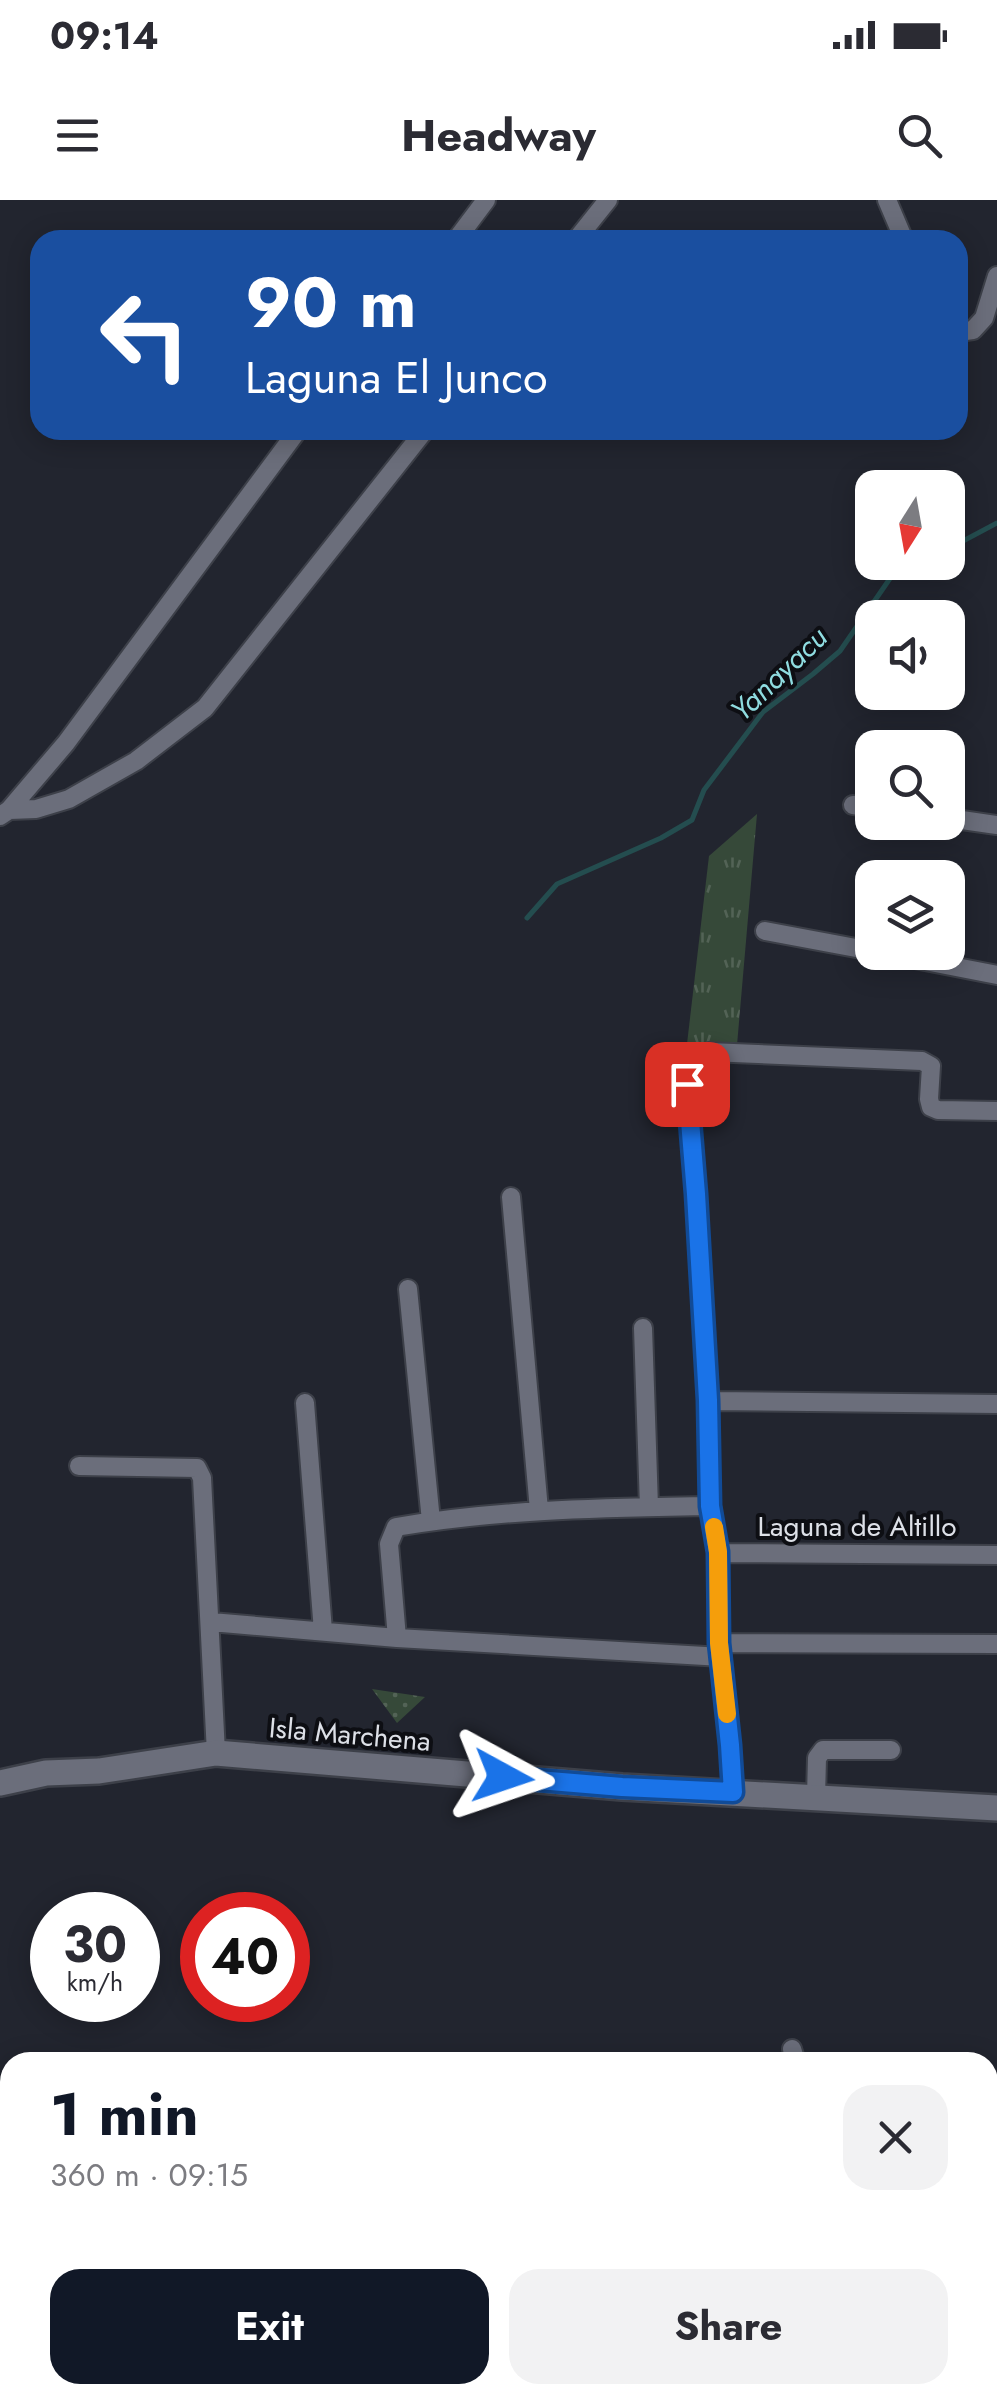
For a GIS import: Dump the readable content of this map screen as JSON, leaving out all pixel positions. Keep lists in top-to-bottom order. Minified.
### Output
{"streets":{"street":["Laguna de Altillo","Isla Marchena"]},"water":["Yanayacu"],"north":"bottom","page":{"status":"09:14","header":"Headway","turn":["90 m","Laguna El Junco"],"speed":"30 km/h","limit":"40","heading":["1 min","360 m · 09:15"],"buttons":["Exit","Share"]}}
